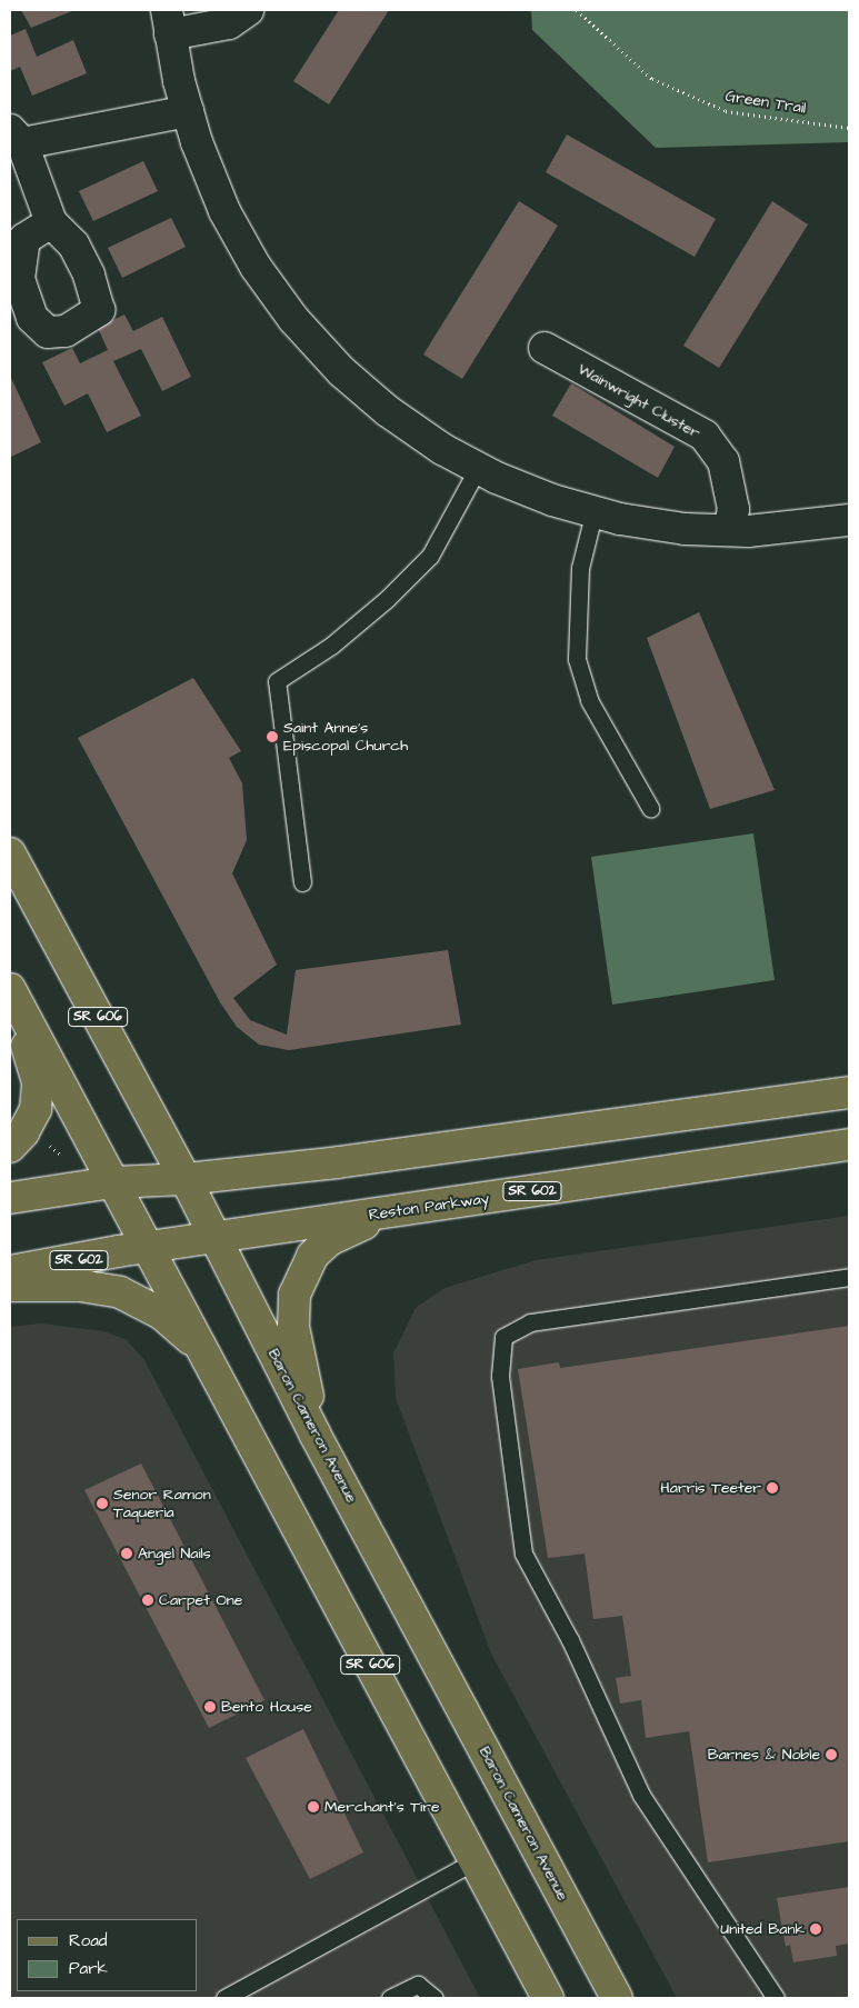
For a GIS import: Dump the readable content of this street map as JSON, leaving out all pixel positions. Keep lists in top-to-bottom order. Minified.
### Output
{"streets":{"main road":["SR 606","SR 602","Reston Parkway","Baron Cameron Avenue"],"street":["Wainwright Cluster"],"path":["Green Trail"]},"crossings":[["SR 606","Reston Parkway"],["Reston Parkway","Baron Cameron Avenue"]],"places":["Saint Anne's Episcopal Church","Harris Teeter","Senor Ramon Taqueria","Angel Nails","Carpet One","Bento House","Barnes & Noble","Merchant's Tire","United Bank"],"legend":["Road","Park"]}
